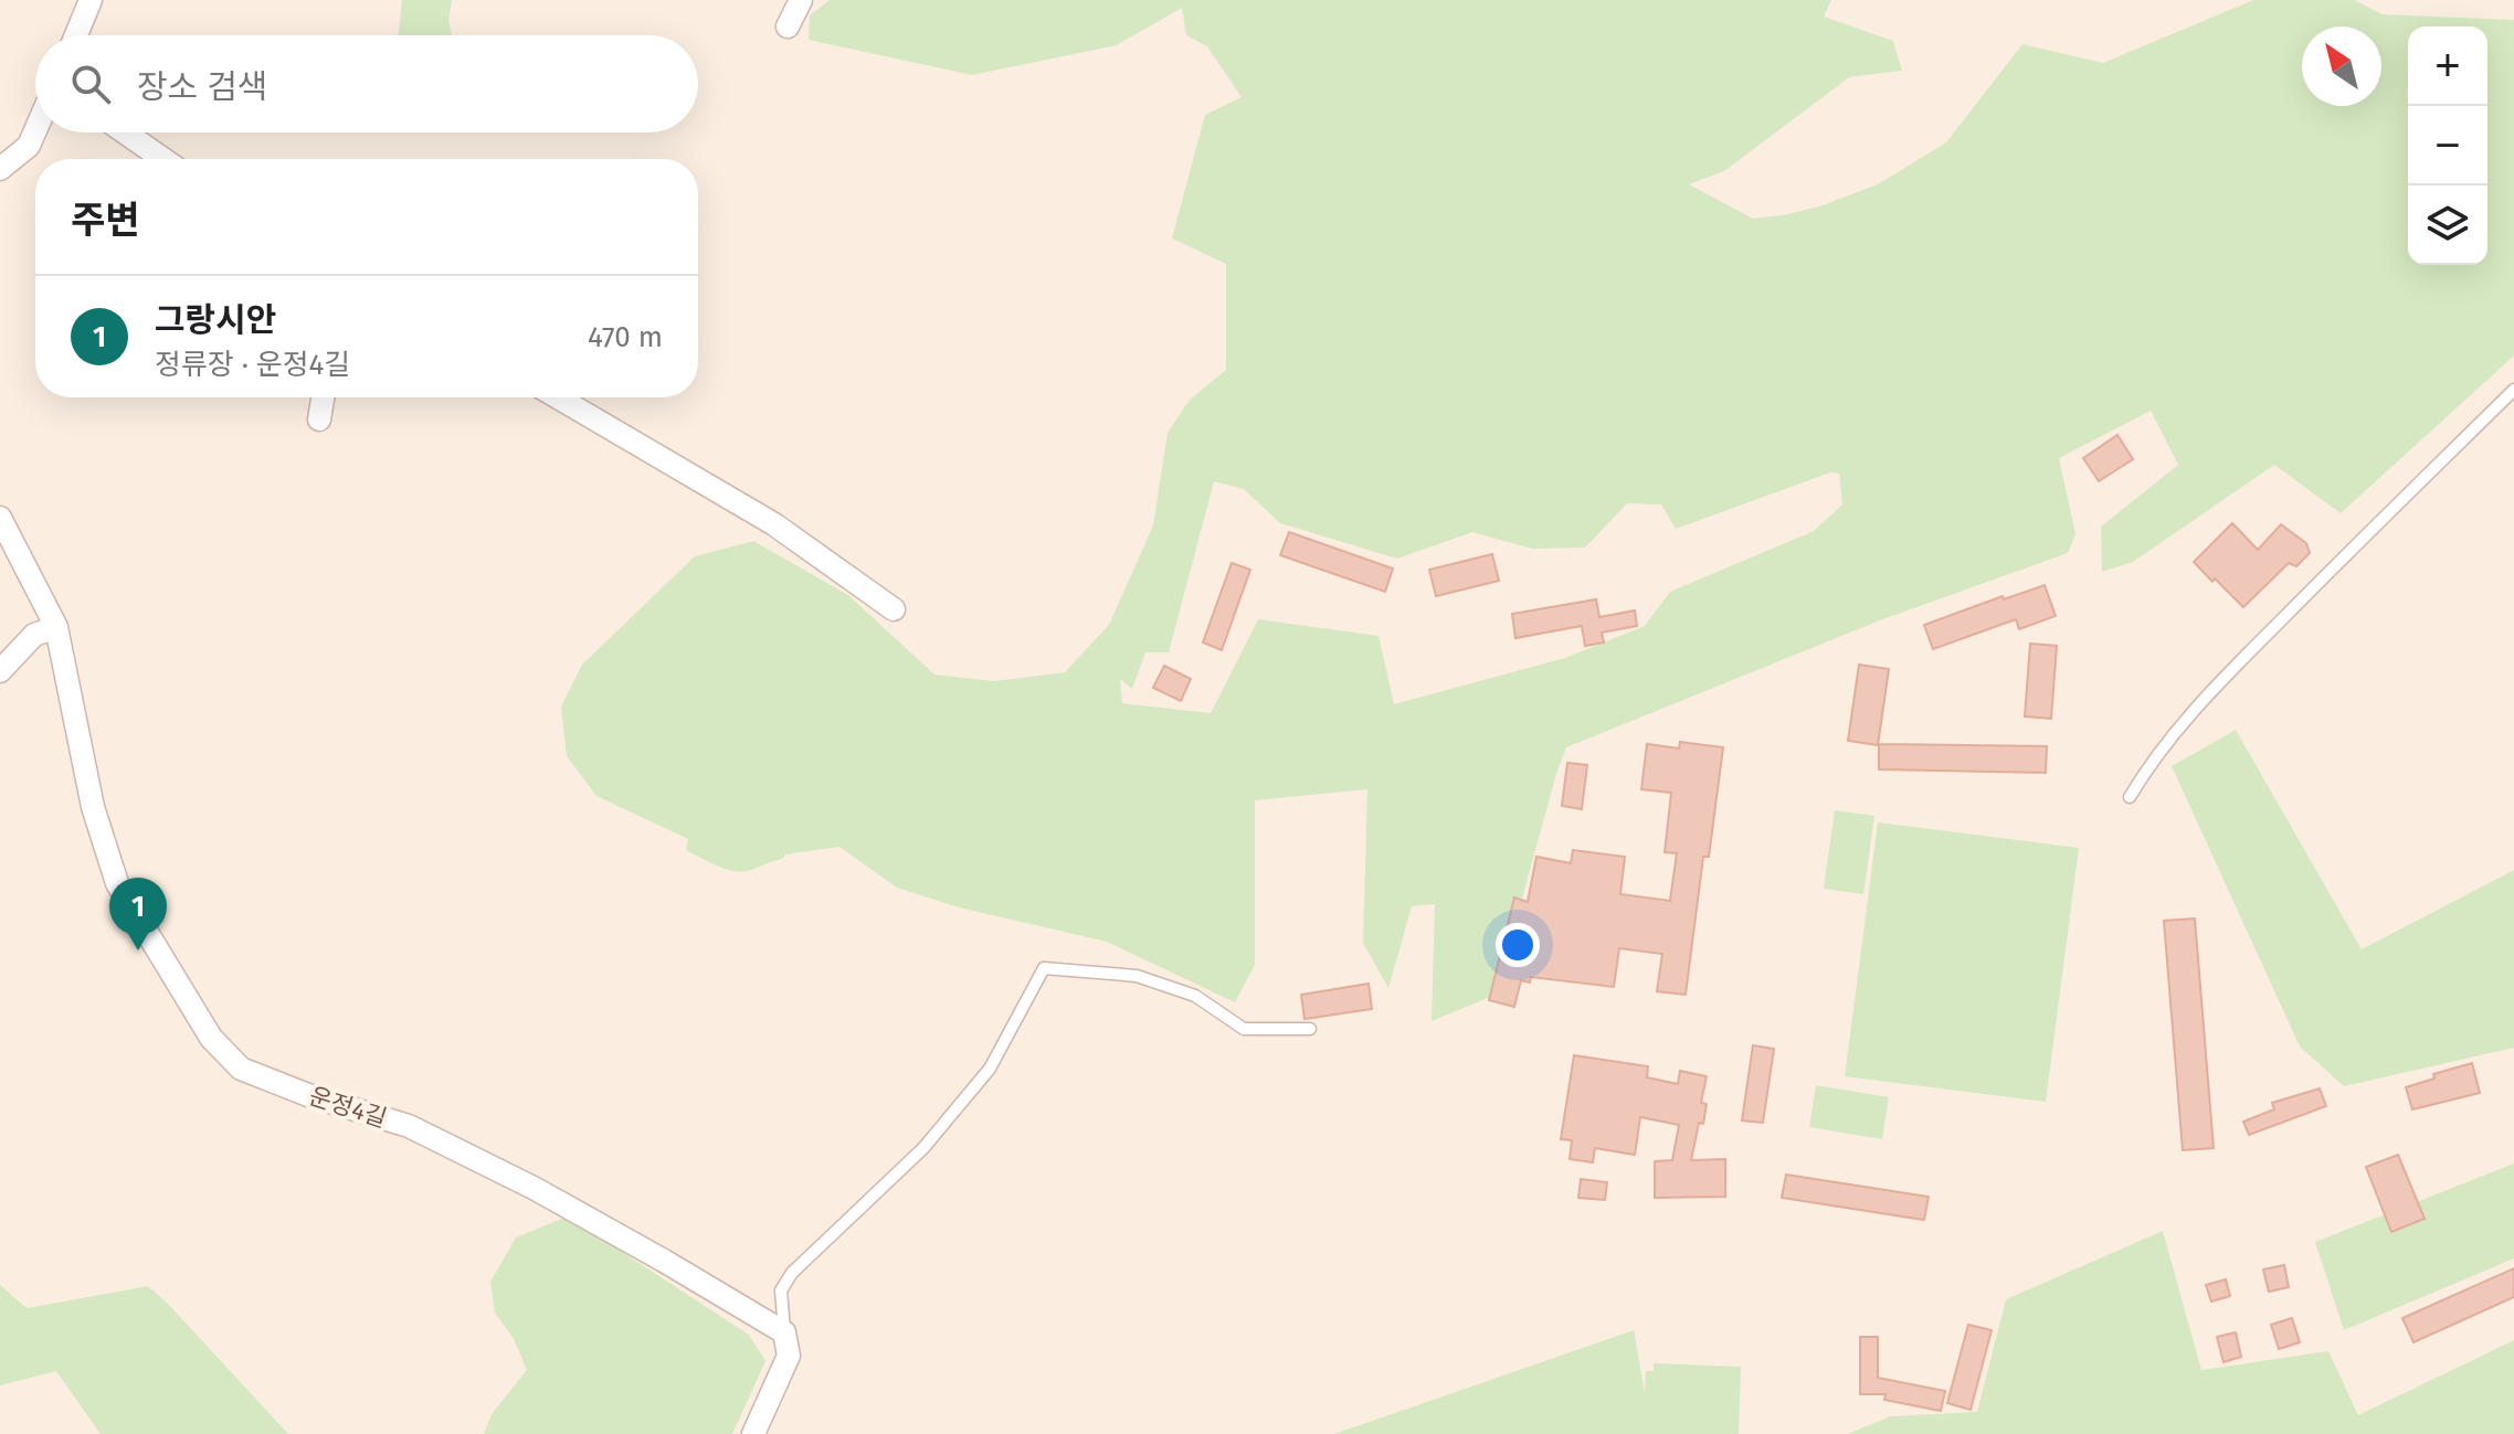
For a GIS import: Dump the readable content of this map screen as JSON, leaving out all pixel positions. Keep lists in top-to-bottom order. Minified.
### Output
{"streets":{"street":["운정4길"]},"north":"top left","page":{"map_buttons":["+","−"],"search":"장소 검색","heading":"주변","list":[{"mark":"1","name":"그랑시안","note":"정류장 · 운정4길","value":"470 m"}],"pins":"1"}}
